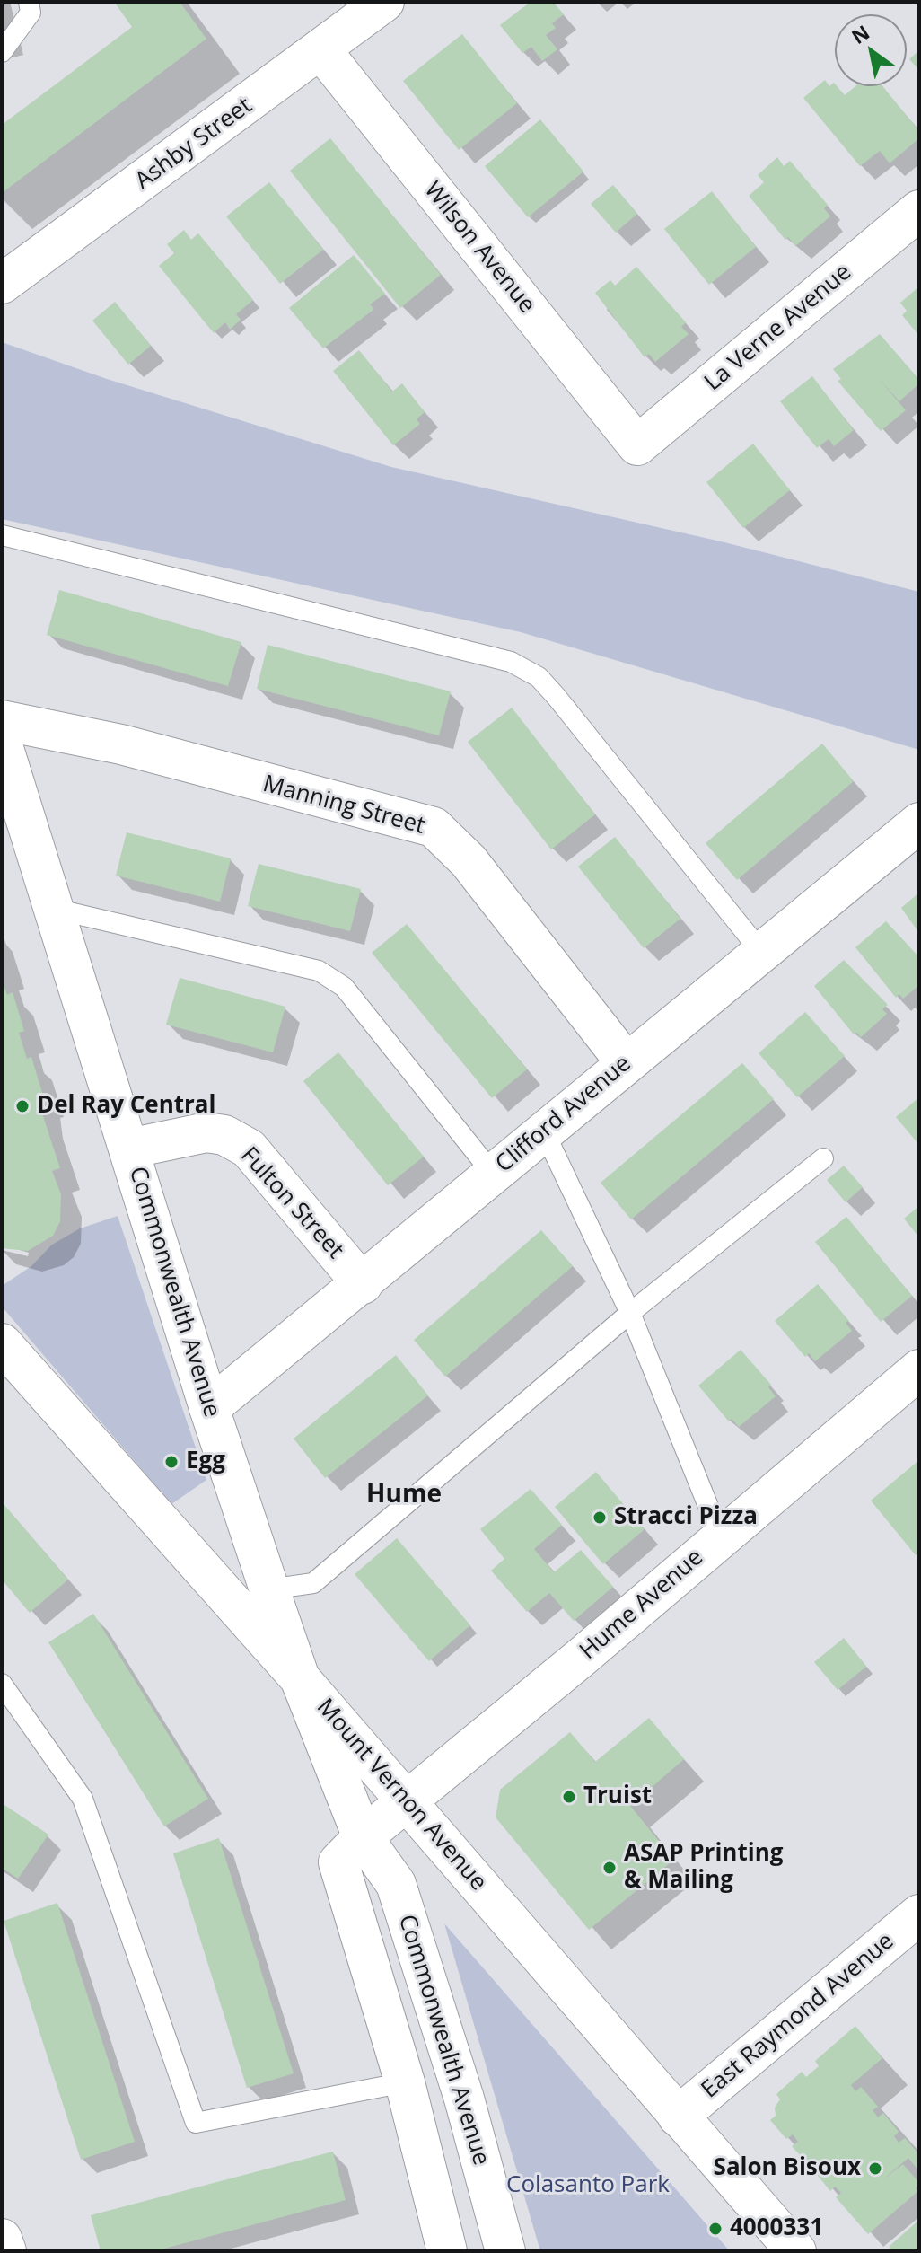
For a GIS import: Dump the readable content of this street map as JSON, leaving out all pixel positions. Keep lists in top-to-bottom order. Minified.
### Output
{"streets":{"street":["Ashby Street","Wilson Avenue","La Verne Avenue","Manning Street","Clifford Avenue","Fulton Street","Commonwealth Avenue","Hume Avenue","Mount Vernon Avenue","East Raymond Avenue"]},"crossings":[["Ashby Street","Wilson Avenue"],["Wilson Avenue","La Verne Avenue"],["Manning Street","Clifford Avenue"],["Clifford Avenue","Fulton Street"],["Clifford Avenue","Commonwealth Avenue"],["Fulton Street","Commonwealth Avenue"],["Commonwealth Avenue","Hume Avenue"],["Commonwealth Avenue","Mount Vernon Avenue"],["Hume Avenue","Mount Vernon Avenue"],["Mount Vernon Avenue","East Raymond Avenue"]],"districts":["Hume"],"parks":["Colasanto Park"],"places":["Del Ray Central","Egg","Stracci Pizza","Truist","ASAP Printing & Mailing","Salon Bisoux","4000331"],"north":"top left"}
